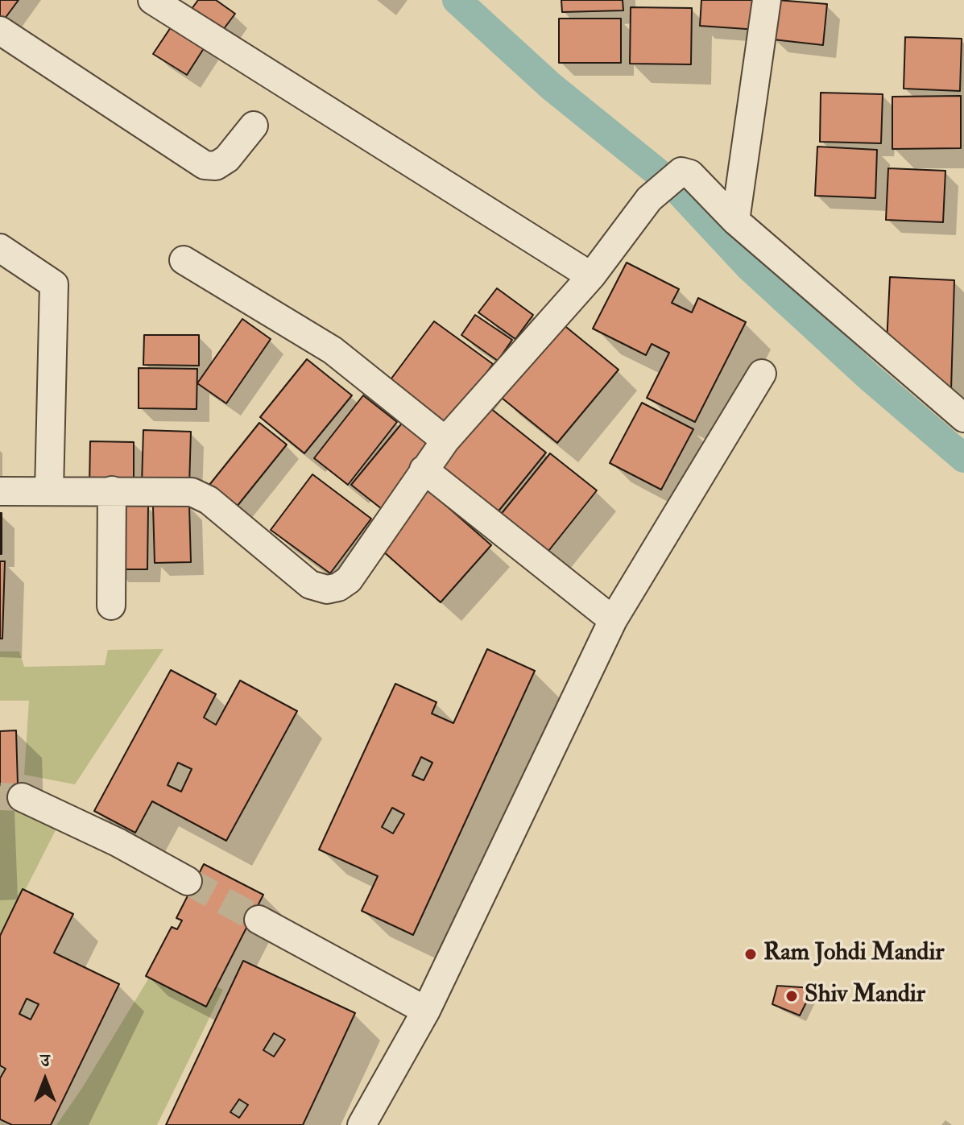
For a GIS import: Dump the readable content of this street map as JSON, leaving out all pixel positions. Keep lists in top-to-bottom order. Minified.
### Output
{"places":["Ram Johdi Mandir","Shiv Mandir"],"north":"top"}
